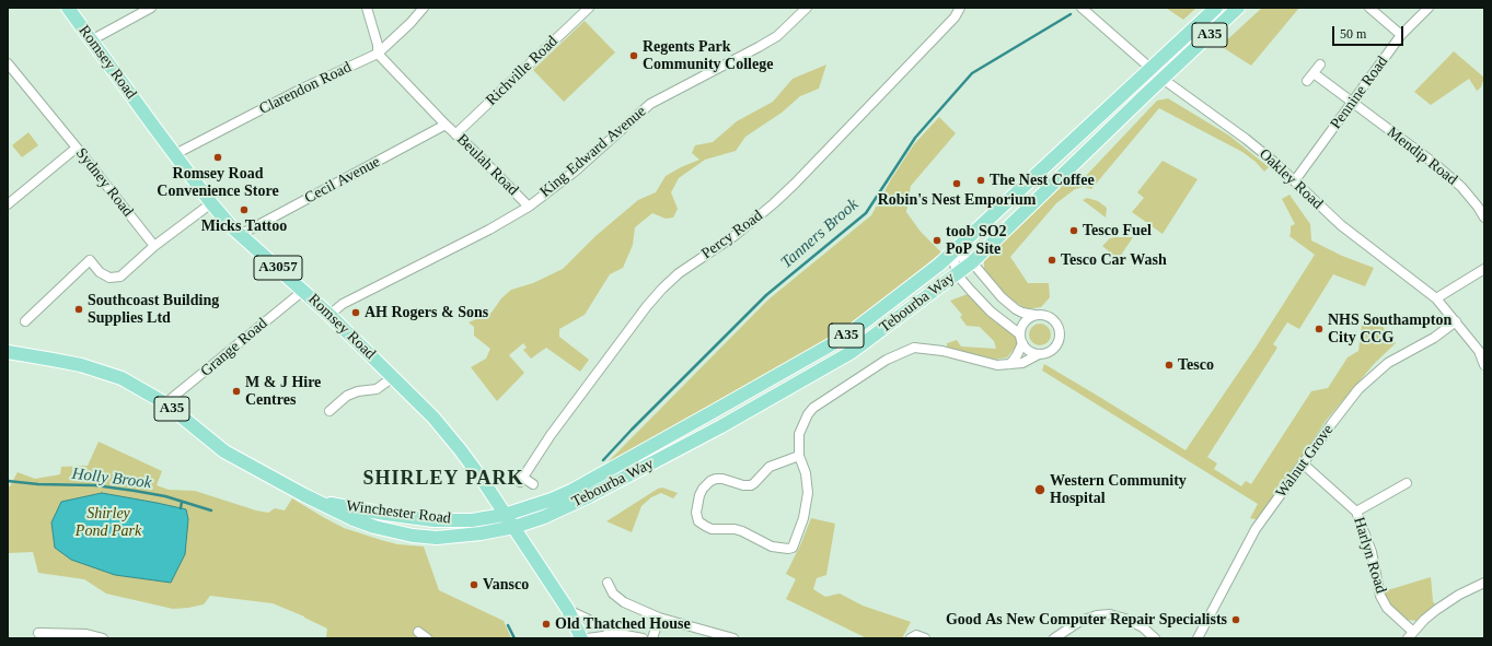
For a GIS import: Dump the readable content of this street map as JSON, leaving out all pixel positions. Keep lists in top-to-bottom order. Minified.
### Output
{"streets":{"main road":["A35","Romsey Road","A3057","Tebourba Way","Winchester Road"],"street":["Richville Road","Clarendon Road","Pennine Road","King Edward Avenue","Mendip Road","Beulah Road","Oakley Road","Cecil Avenue","Sydney Road","Percy Road","Grange Road","Walnut Grove","Harlyn Road"]},"crossings":[["Romsey Road","Clarendon Road"],["Romsey Road","King Edward Avenue"],["Romsey Road","Cecil Avenue"],["Romsey Road","Tebourba Way"],["Romsey Road","Grange Road"],["Romsey Road","Winchester Road"],["Richville Road","Beulah Road"],["Clarendon Road","Beulah Road"],["Pennine Road","Mendip Road"],["Pennine Road","Oakley Road"],["King Edward Avenue","Beulah Road"],["Beulah Road","Cecil Avenue"],["Oakley Road","Tebourba Way"],["Oakley Road","Walnut Grove"],["Tebourba Way","Winchester Road"],["Grange Road","Winchester Road"],["Walnut Grove","Harlyn Road"]],"districts":["SHIRLEY PARK"],"water":["Tanners Brook","Holly Brook"],"parks":["Shirley Pond Park"],"places":["Regents Park Community College","Romsey Road Convenience Store","The Nest Coffee","Robin's Nest Emporium","Micks Tattoo","Tesco Fuel","toob SO2 PoP Site","Tesco Car Wash","Southcoast Building Supplies Ltd","AH Rogers & Sons","NHS Southampton City CCG","Tesco","M & J Hire Centres","Western Community Hospital","Vansco","Good As New Computer Repair Specialists","Old Thatched House"],"scale_bar":"50 m"}
